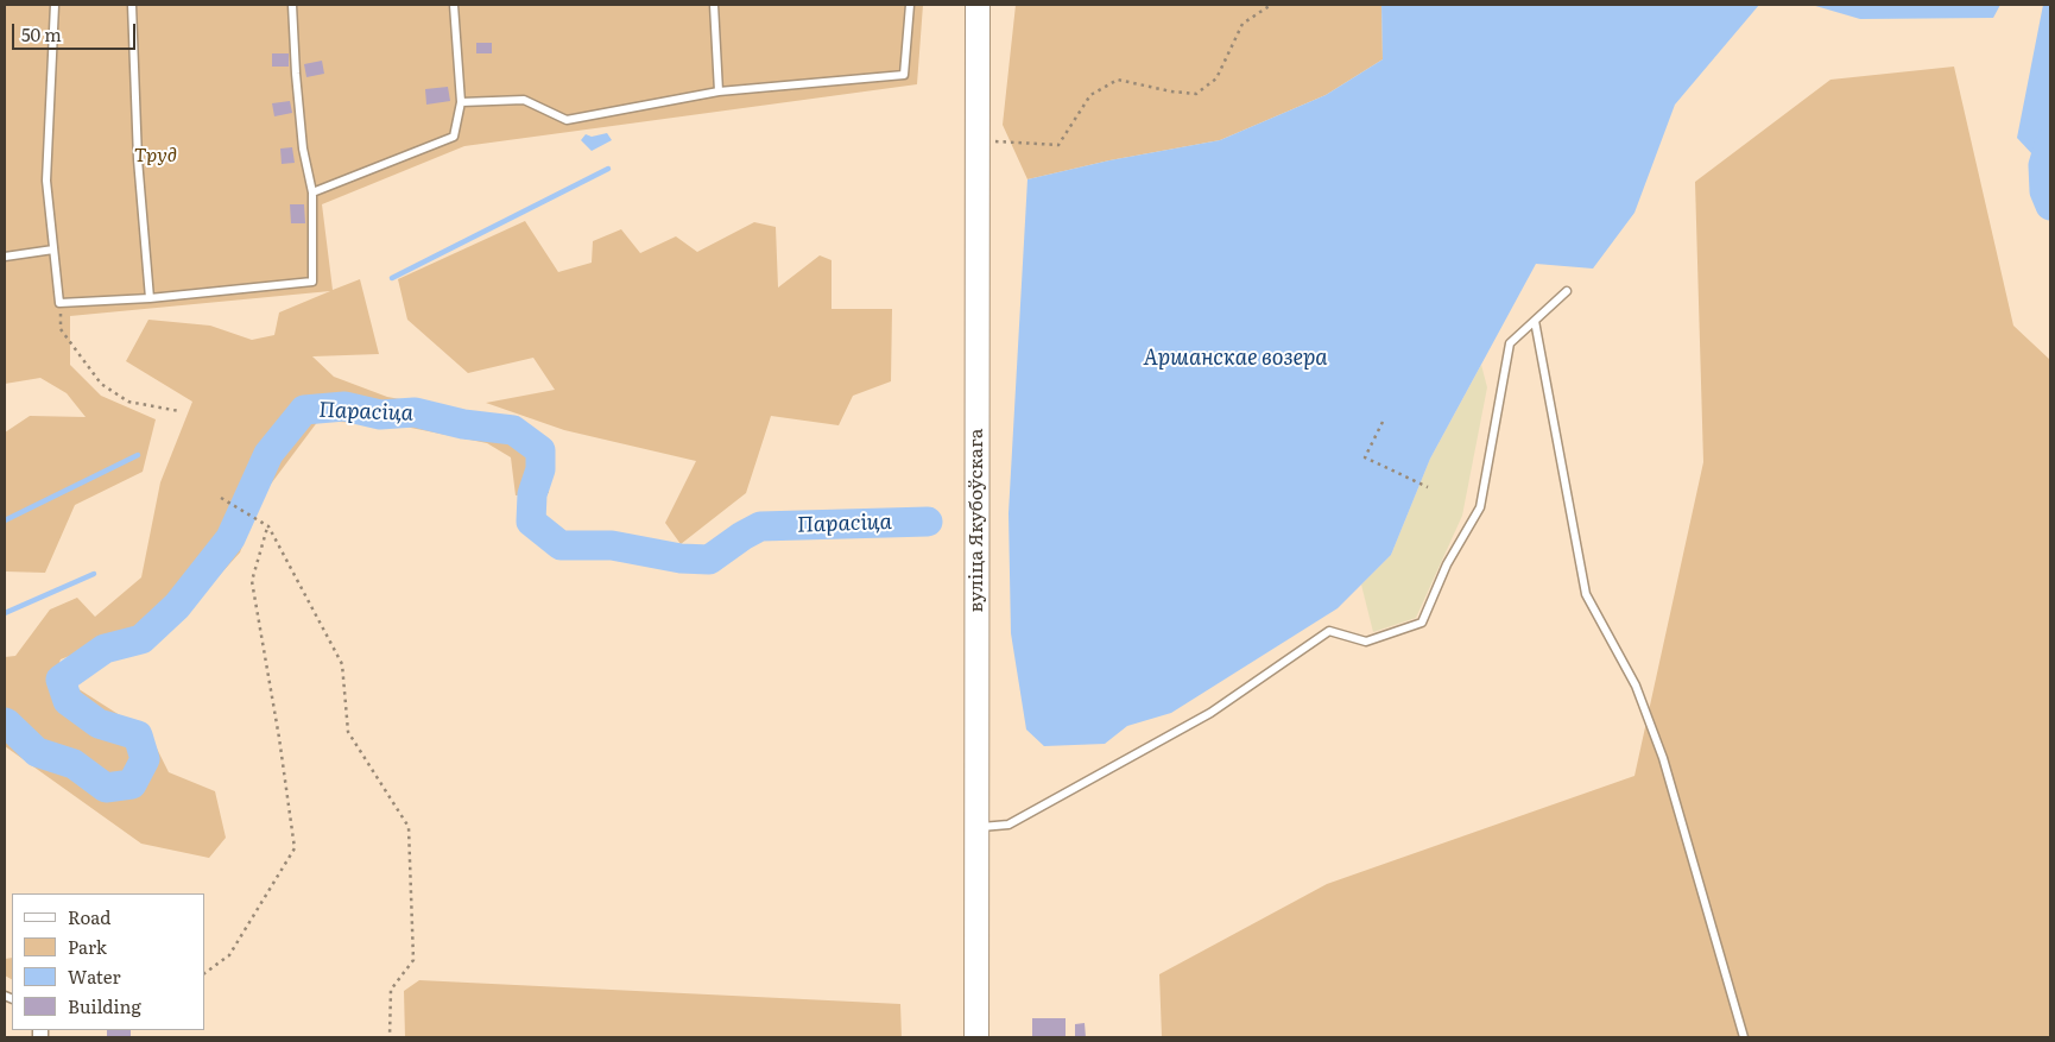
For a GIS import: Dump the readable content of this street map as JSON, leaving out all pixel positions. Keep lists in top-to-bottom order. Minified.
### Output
{"streets":{"main road":["вуліца Якубоўскага"]},"water":["Аршанскае возера","Парасіца"],"parks":["Труд"],"legend":["Road","Park","Water","Building"],"scale_bar":"50 m"}
